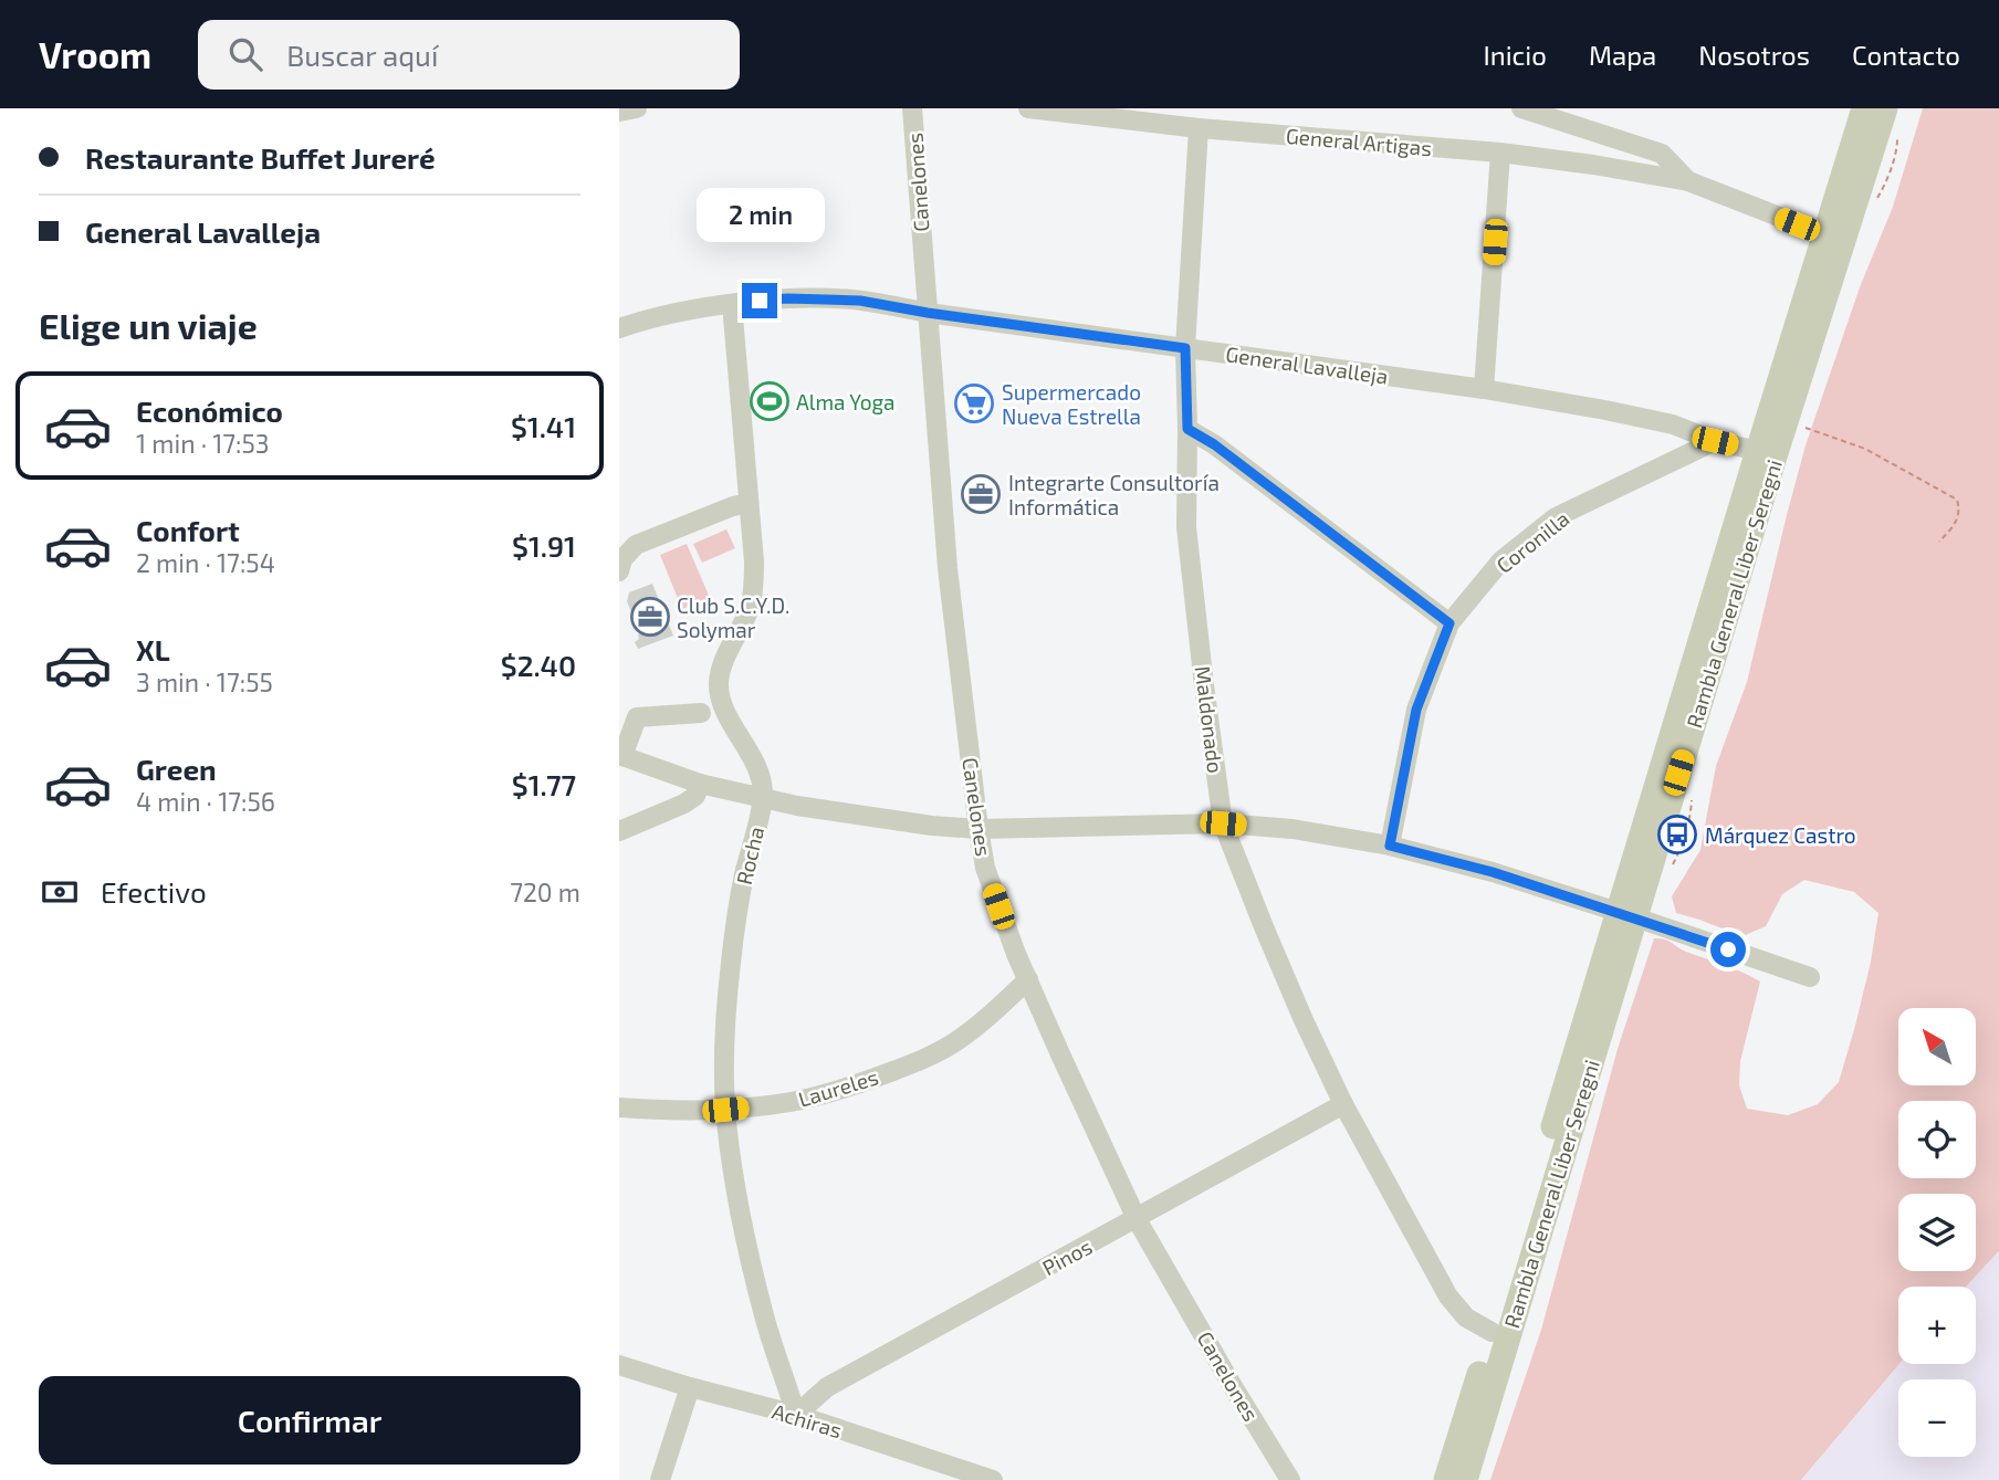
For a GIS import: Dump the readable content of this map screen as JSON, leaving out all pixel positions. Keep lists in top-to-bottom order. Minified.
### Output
{"streets":{"main road":["Rambla General Liber Seregni"],"street":["General Artigas","Canelones","General Lavalleja","Coronilla","Maldonado","Rocha","Laureles","Pinos","Achiras"]},"crossings":[["General Artigas","Maldonado"],["Canelones","General Lavalleja"],["Canelones","Laureles"],["Canelones","Pinos"],["General Lavalleja","Coronilla"],["General Lavalleja","Rambla General Liber Seregni"],["General Lavalleja","Maldonado"],["General Lavalleja","Rocha"],["Rambla General Liber Seregni","Maldonado"],["Maldonado","Pinos"],["Rocha","Laureles"],["Rocha","Pinos"],["Rocha","Achiras"],["Pinos","Achiras"]],"places":{"sports":["Alma Yoga"],"supermarket":["Supermercado Nueva Estrella"],"office":["Integrarte Consultoría Informática","Club S.C.Y.D. Solymar"],"bus stop":["Márquez Castro"]},"north":"top left","page":{"header":"Vroom","search":"Buscar aquí","nav":["Inicio","Mapa","Nosotros","Contacto"],"banner":["Restaurante Buffet Jureré","General Lavalleja"],"bubble":"2 min","heading":"Elige un viaje","list":[{"name":"Económico","note":"1 min · 17:53","value":"$1.41"},{"name":"Confort","note":"2 min · 17:54","value":"$1.91"},{"name":"XL","note":"3 min · 17:55","value":"$2.40"},{"name":"Green","note":"4 min · 17:56","value":"$1.77"}],"pay":["Efectivo","720 m"],"map_buttons":["+","−"],"buttons":"Confirmar"}}
